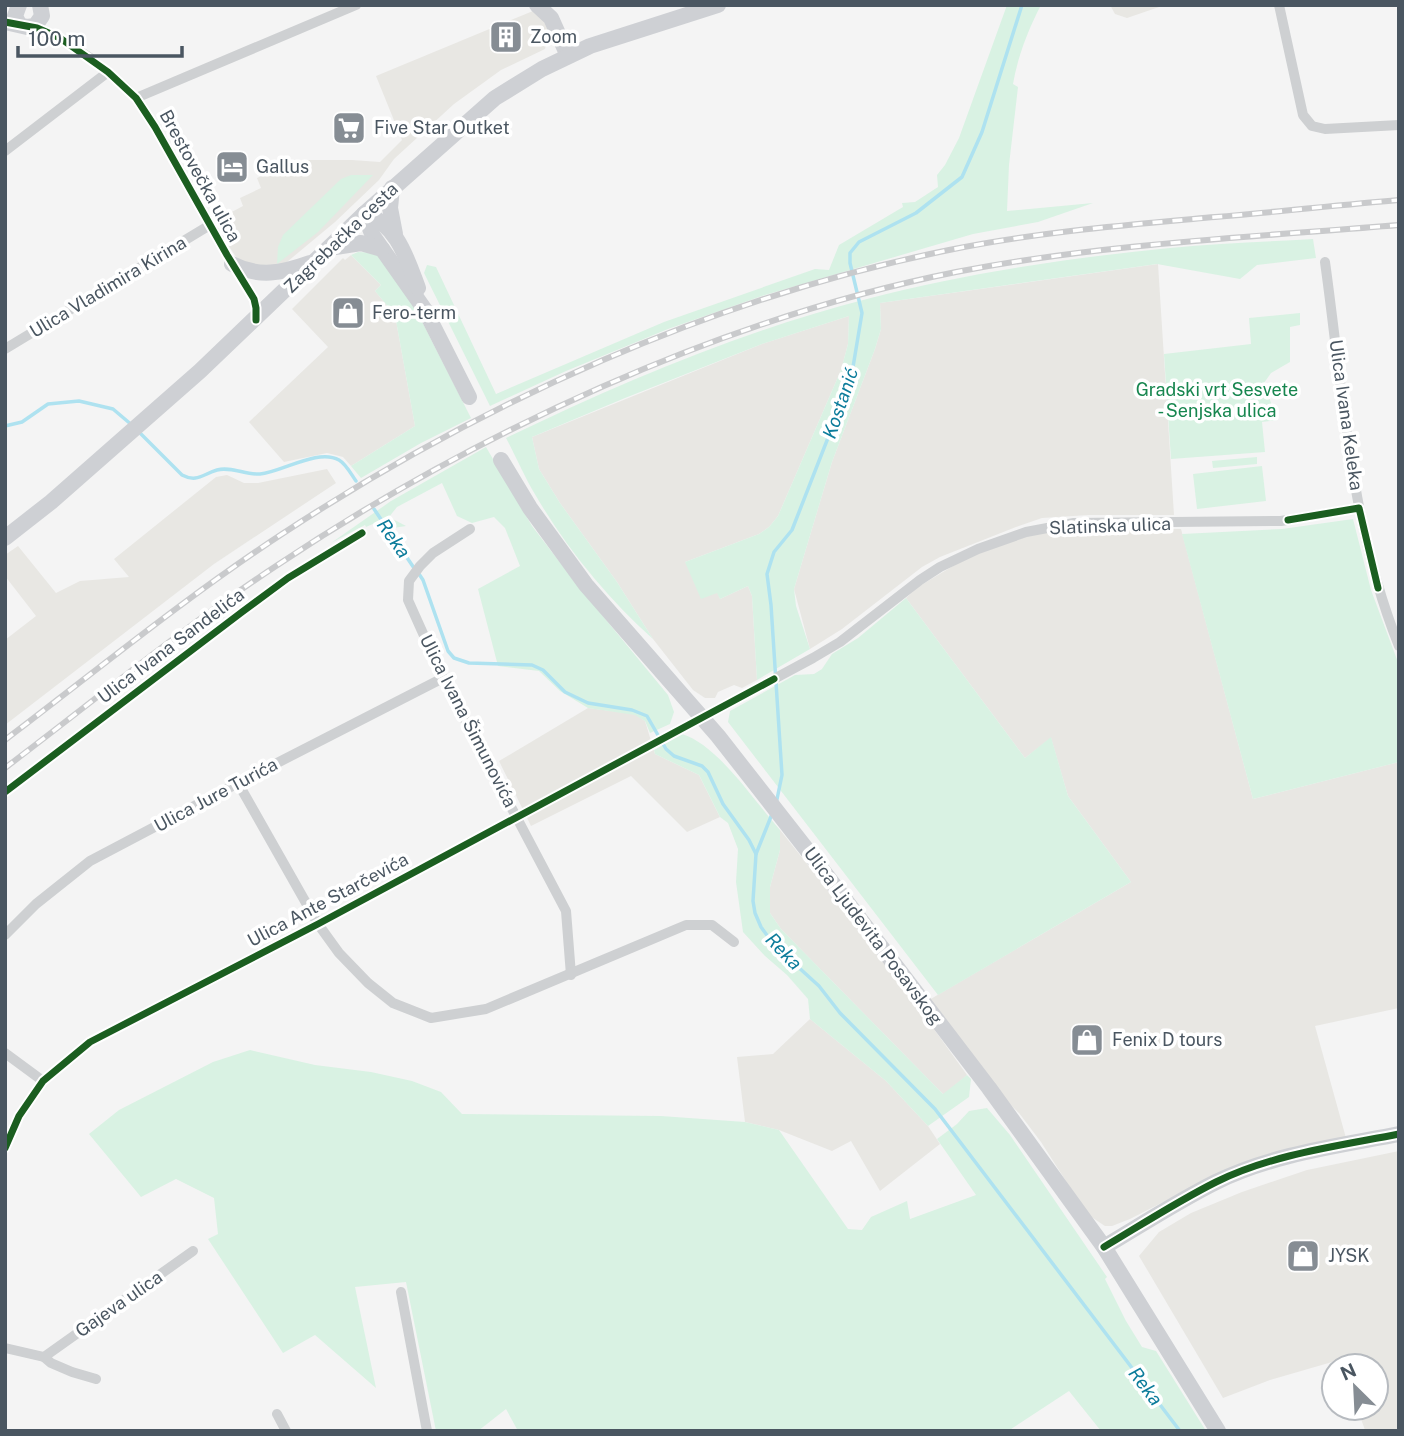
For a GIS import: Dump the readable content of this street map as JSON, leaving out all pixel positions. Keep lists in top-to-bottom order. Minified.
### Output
{"streets":{"main road":["Zagrebačka cesta","Ulica Ljudevita Posavskog"],"street":["Brestovečka ulica","Ulica Vladimira Kirina","Ulica Ivana Keleka","Slatinska ulica","Ulica Ivana Sandelića","Ulica Ivana Šimunovića","Ulica Jure Turića","Ulica Ante Starčevića","Gajeva ulica"]},"crossings":[["Brestovečka ulica","Zagrebačka cesta"],["Brestovečka ulica","Ulica Vladimira Kirina"],["Ulica Ivana Keleka","Slatinska ulica"],["Slatinska ulica","Ulica Ante Starčevića"],["Slatinska ulica","Ulica Ljudevita Posavskog"],["Ulica Ivana Šimunovića","Ulica Jure Turića"],["Ulica Ivana Šimunovića","Ulica Ante Starčevića"],["Ulica Ante Starčevića","Ulica Ljudevita Posavskog"]],"water":["Kostanić","Reka"],"parks":["Gradski vrt Sesvete - Senjska ulica"],"places":{"building":["Zoom"],"supermarket":["Five Star Outket"],"hotel":["Gallus"],"shop":["Fero-term","Fenix D tours","JYSK"]},"scale_bar":"100 m","north":"top left"}
